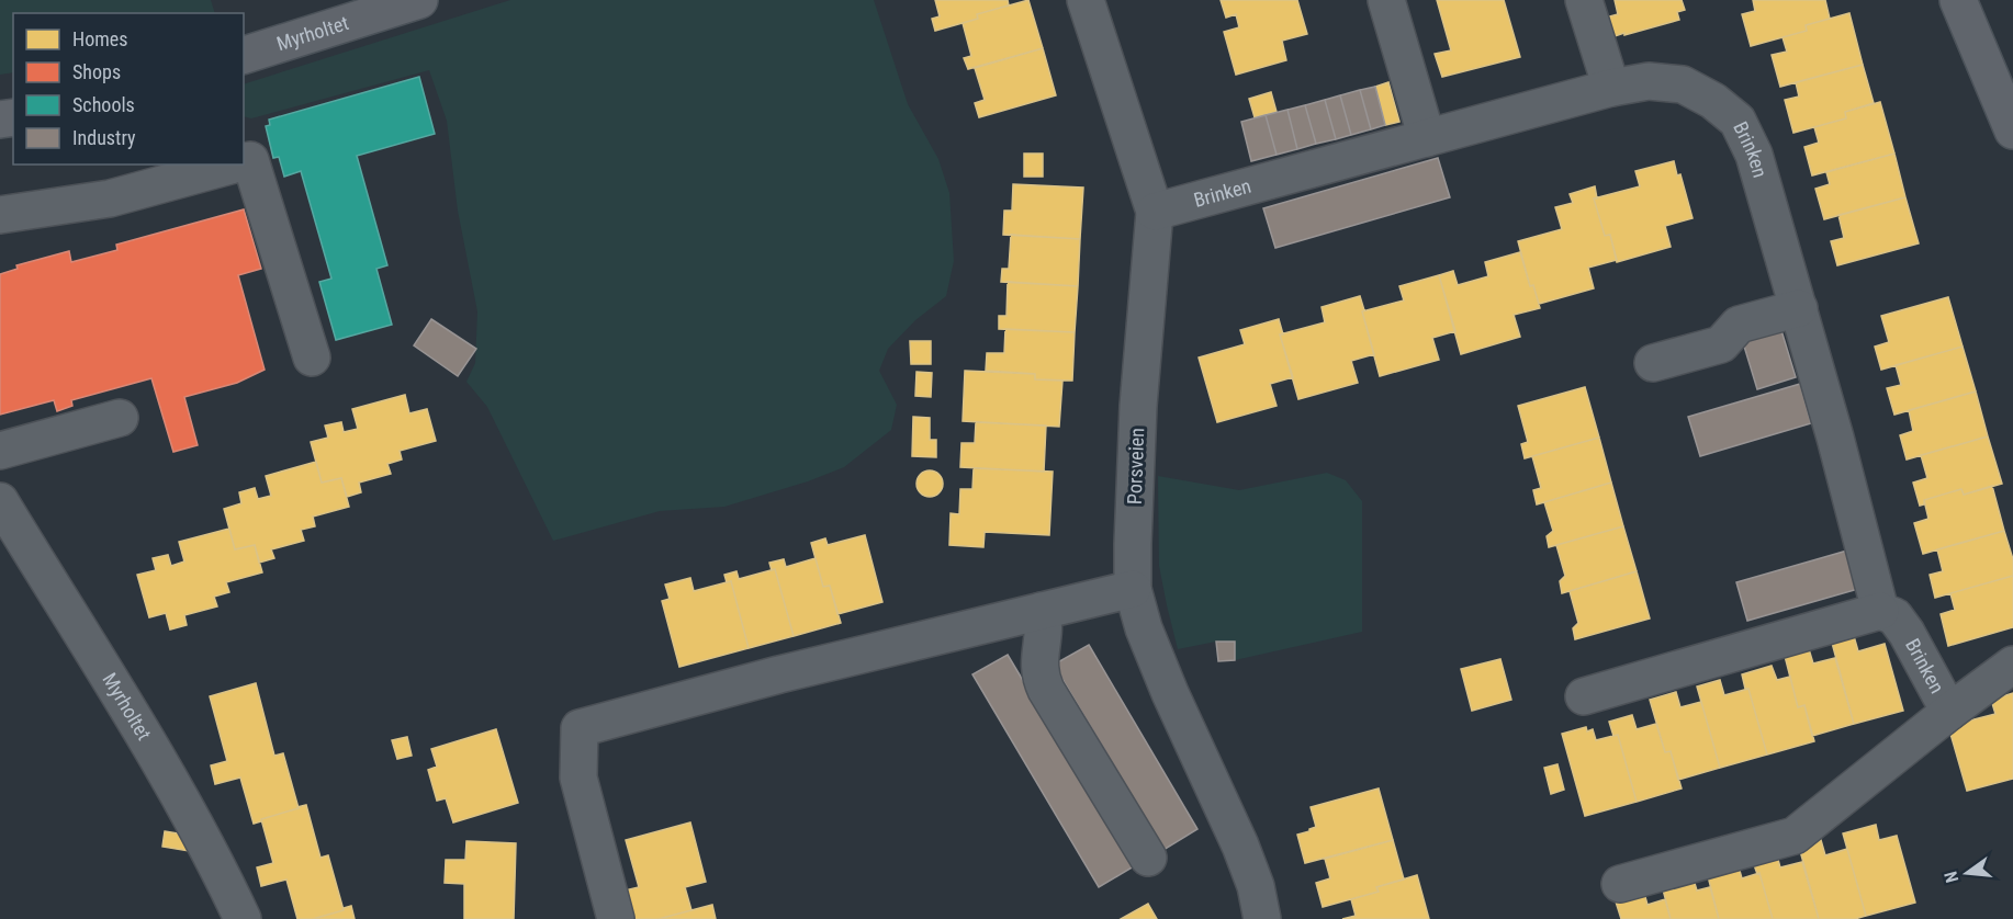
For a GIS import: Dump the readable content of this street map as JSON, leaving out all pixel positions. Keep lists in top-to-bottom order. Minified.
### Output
{"streets":{"main road":["Myrholtet"],"street":["Brinken","Porsveien"]},"crossings":[["Brinken","Porsveien"]],"legend":["Homes","Shops","Schools","Industry"],"north":"left"}
